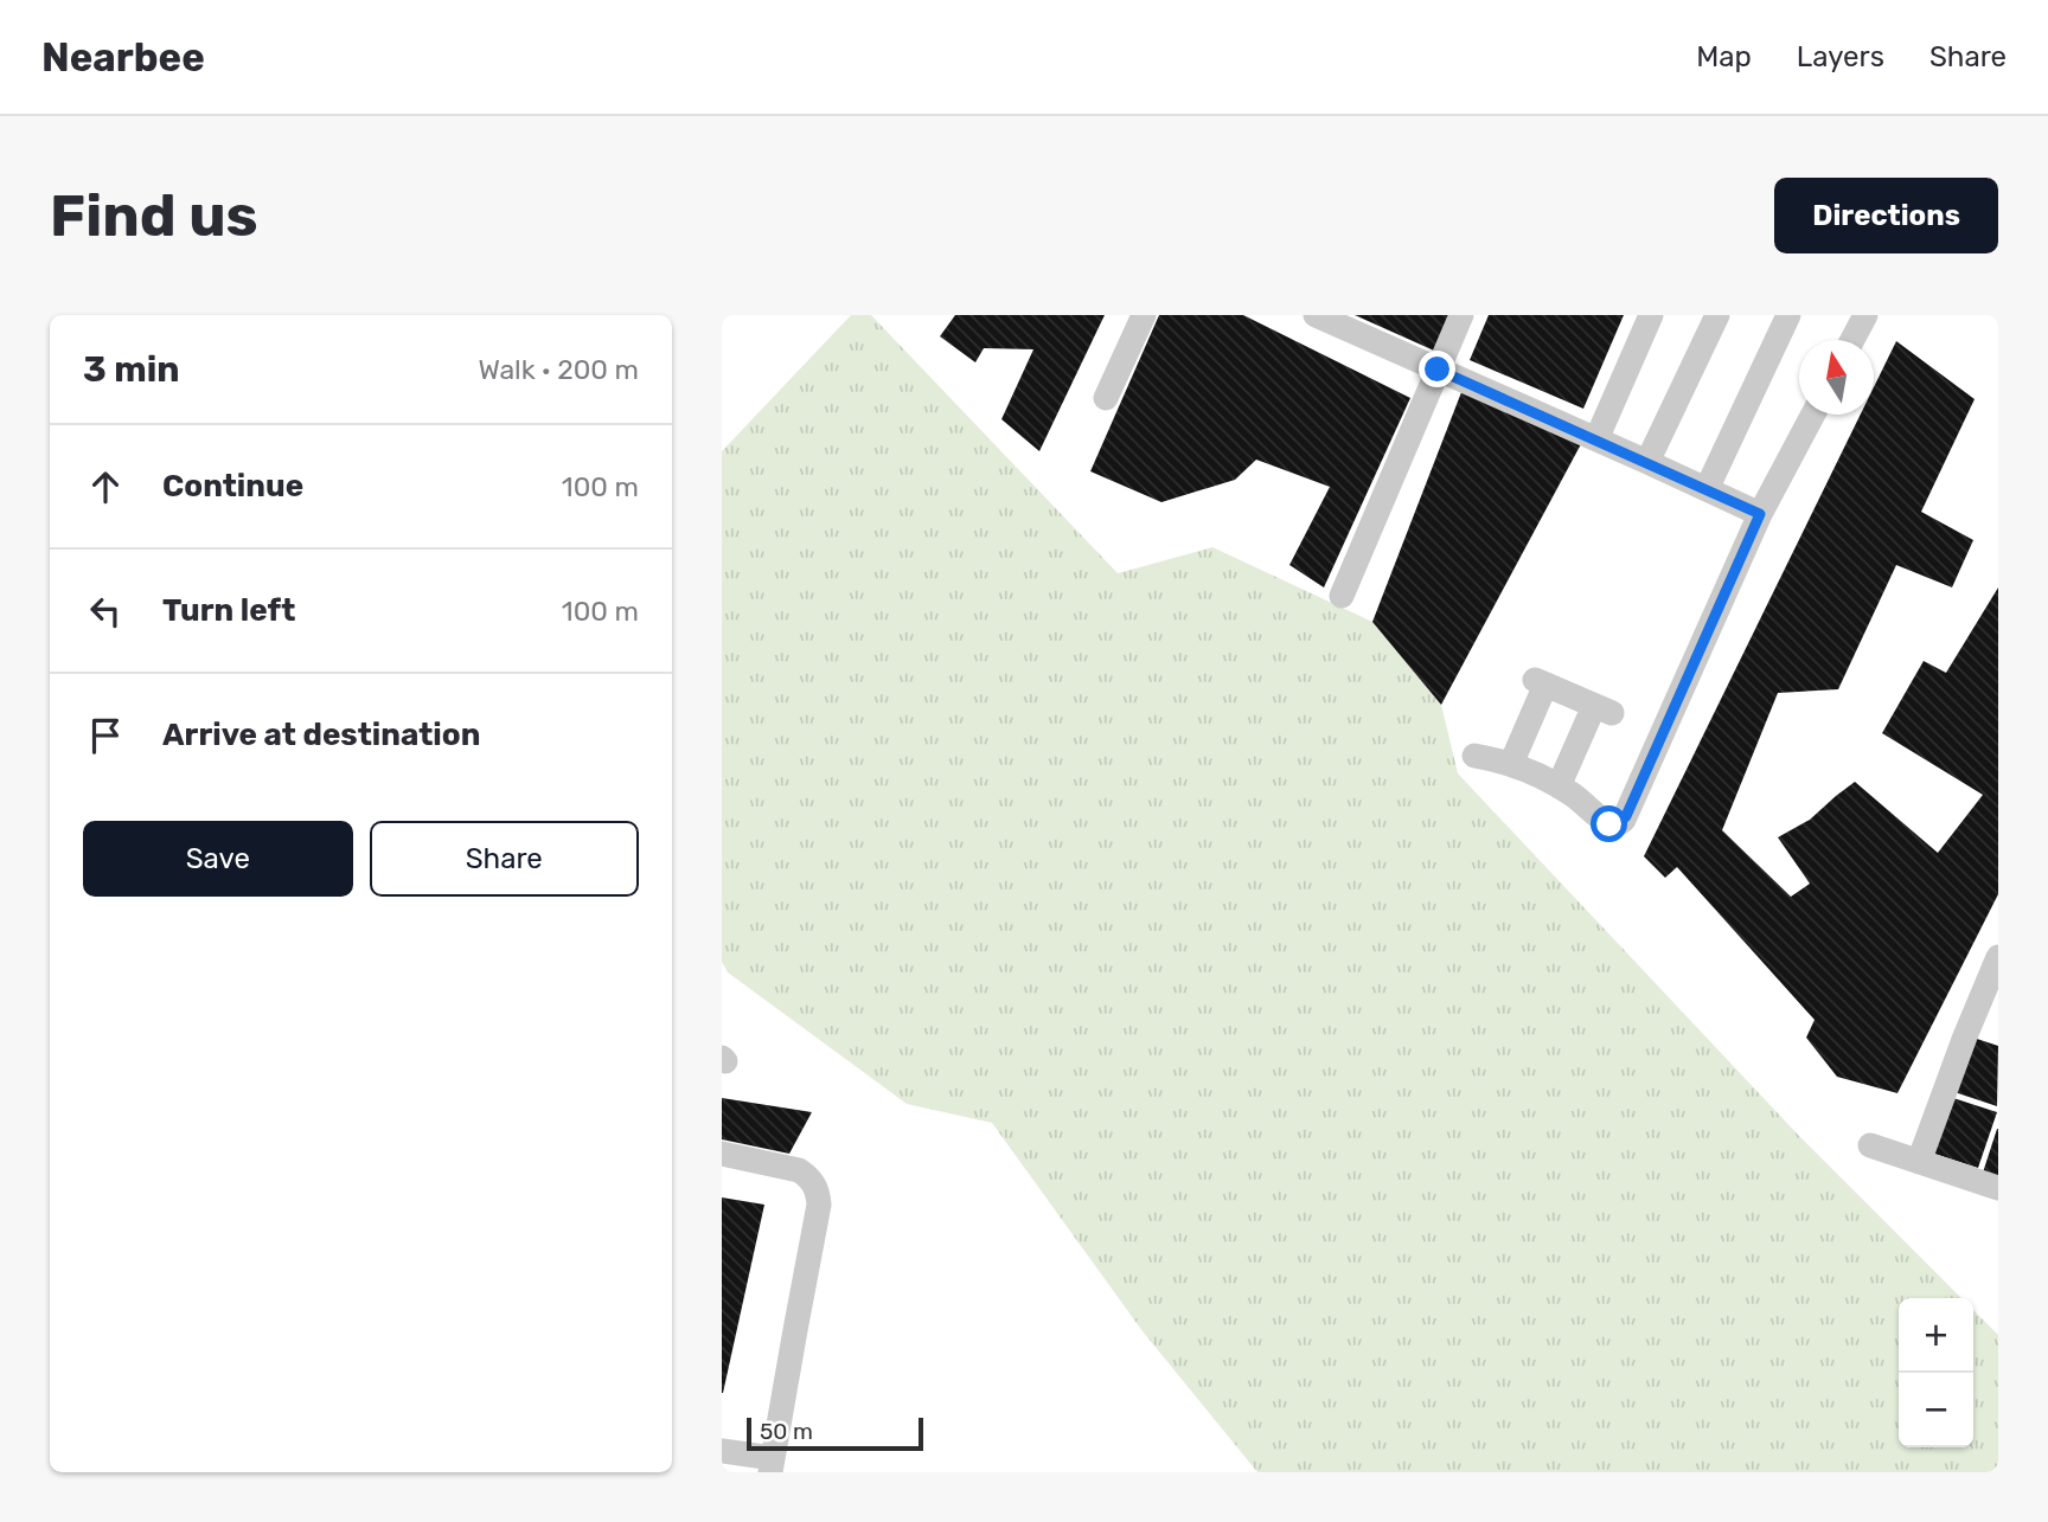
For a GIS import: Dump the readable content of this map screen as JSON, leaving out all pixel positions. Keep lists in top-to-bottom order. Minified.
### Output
{"scale_bar":"50 m","north":"top","page":{"header":"Nearbee","nav":["Map","Layers","Share"],"buttons":["Directions",["Save","Share"]],"title":"Find us","heading":["3 min","Walk · 200 m"],"list":[["Continue","100 m"],["Turn left","100 m"],"Arrive at destination"],"map_buttons":["+","−"],"scale":"50 m"}}
